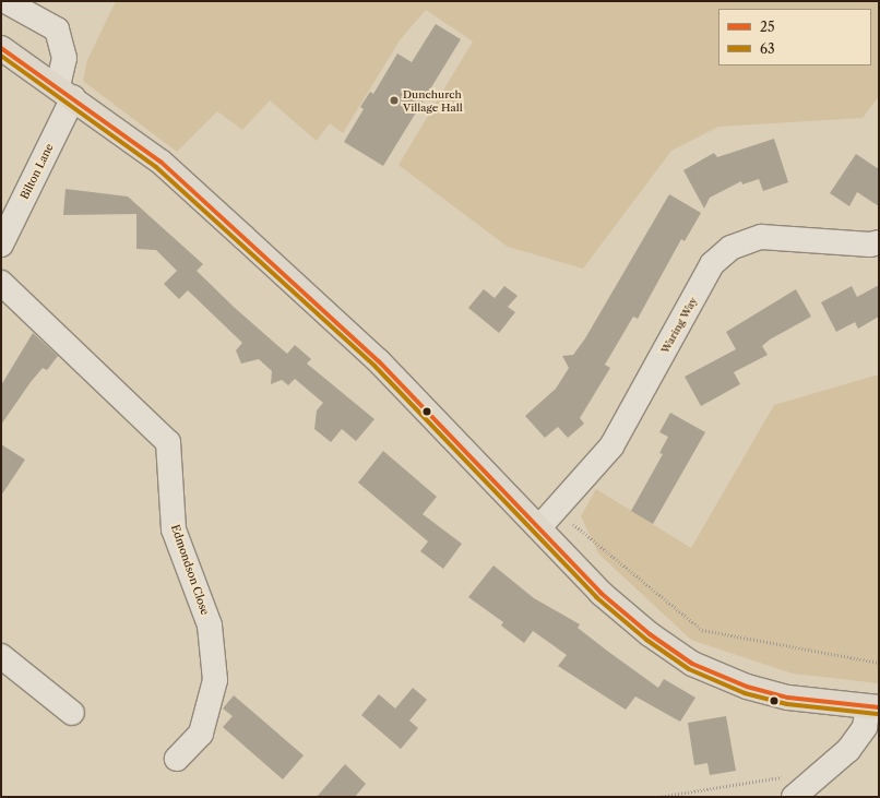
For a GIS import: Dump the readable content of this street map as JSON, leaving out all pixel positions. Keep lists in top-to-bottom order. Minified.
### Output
{"streets":{"street":["Bilton Lane","Waring Way","Edmondson Close"]},"places":["Dunchurch Village Hall"],"lines":["transit line 25","transit line 63"],"legend":["25","63"]}
